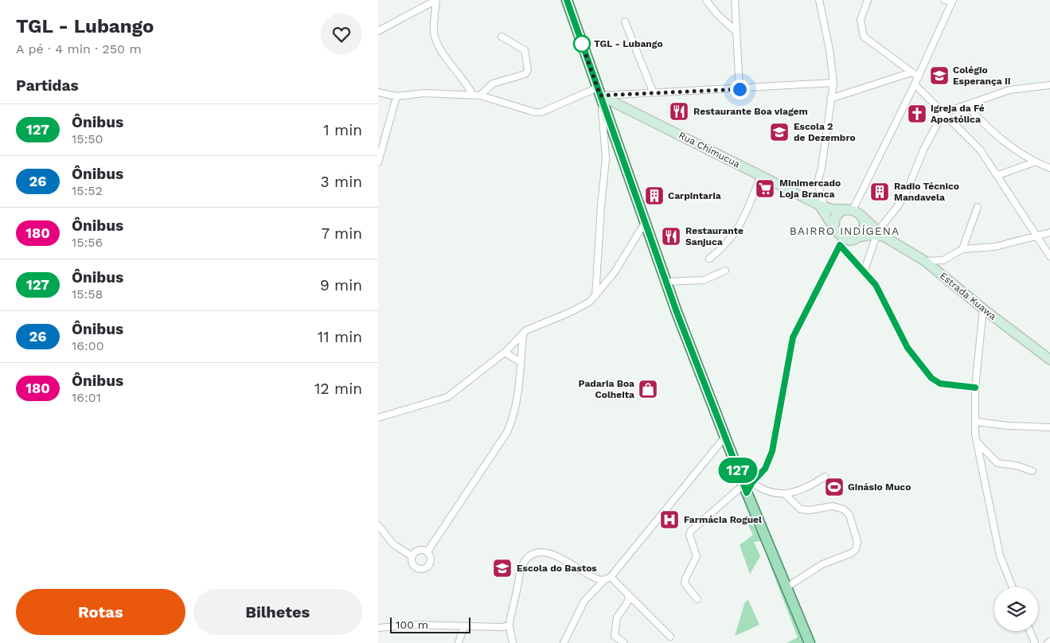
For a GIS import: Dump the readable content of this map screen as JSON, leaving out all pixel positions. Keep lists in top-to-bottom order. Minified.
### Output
{"streets":{"street":["Rua Chimucua","Estrada Kuawa"]},"crossings":[["Rua Chimucua","Estrada Kuawa"]],"districts":["BAIRRO INDÍGENA"],"places":{"other":["TGL - Lubango"],"school or university":["Colégio Esperança II","Escola 2 de Dezembro","Escola do Bastos"],"restaurant":["Restaurante Boa viagem","Restaurante Sanjuca"],"church":["Igreja da Fé Apostólica"],"supermarket":["Minimercado Loja Branca"],"building":["Radio Técnico Mandavela","Carpintaria"],"shop":["Padaria Boa Colheita"],"sports":["Ginásio Muco"],"hospital":["Farmácia Roguel"]},"lines":["bus line 127"],"scale_bar":"100 m","page":{"heading":[["TGL - Lubango","A pé · 4 min · 250 m"],"Partidas"],"on_map":"127","list":[{"mark":"127","name":"Ônibus","note":"15:50","value":"1 min"},{"mark":"26","name":"Ônibus","note":"15:52","value":"3 min"},{"mark":"180","name":"Ônibus","note":"15:56","value":"7 min"},{"mark":"127","name":"Ônibus","note":"15:58","value":"9 min"},{"mark":"26","name":"Ônibus","note":"16:00","value":"11 min"},{"mark":"180","name":"Ônibus","note":"16:01","value":"12 min"}],"buttons":["Rotas","Bilhetes"],"scale":"100 m"}}
